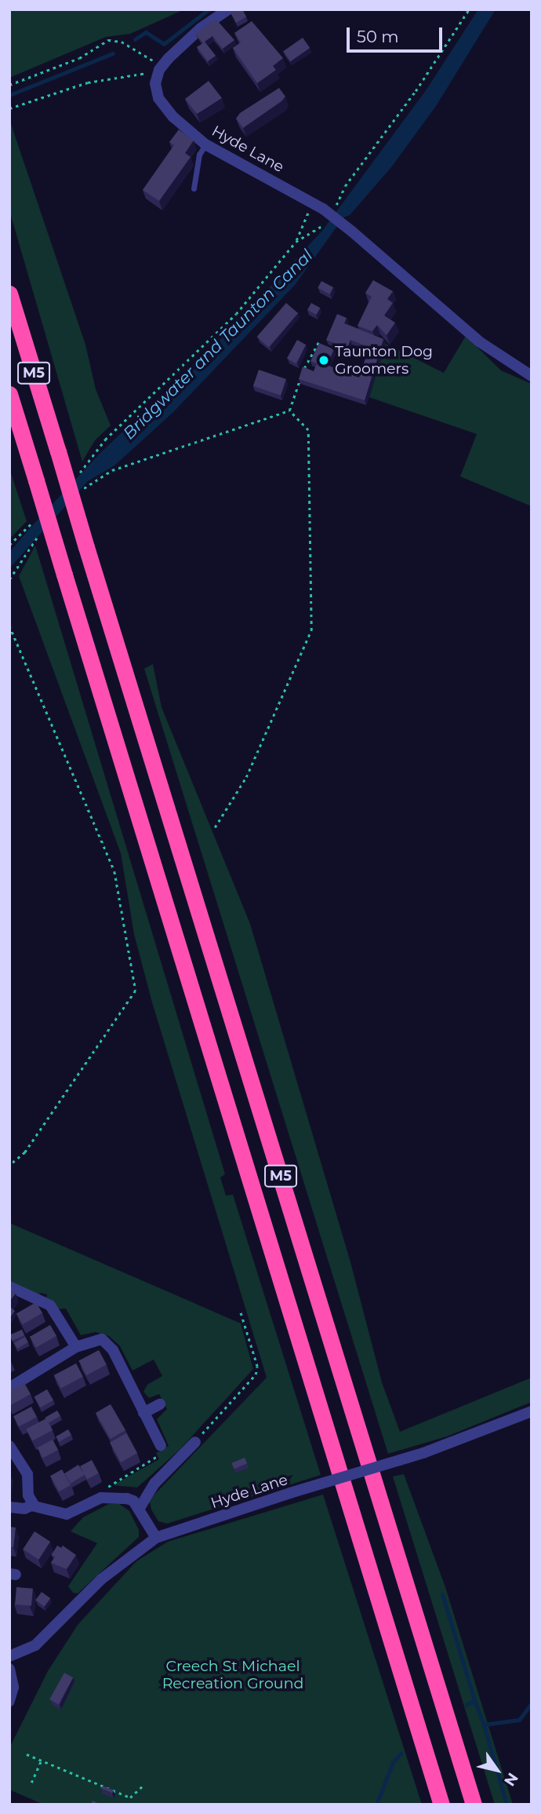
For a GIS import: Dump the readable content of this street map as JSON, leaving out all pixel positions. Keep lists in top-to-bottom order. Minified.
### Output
{"streets":{"highway":["M5"],"street":["Hyde Lane"]},"water":["Bridgwater and Taunton Canal"],"parks":["Creech St Michael Recreation Ground"],"places":["Taunton Dog Groomers"],"scale_bar":"50 m","north":"bottom right"}
